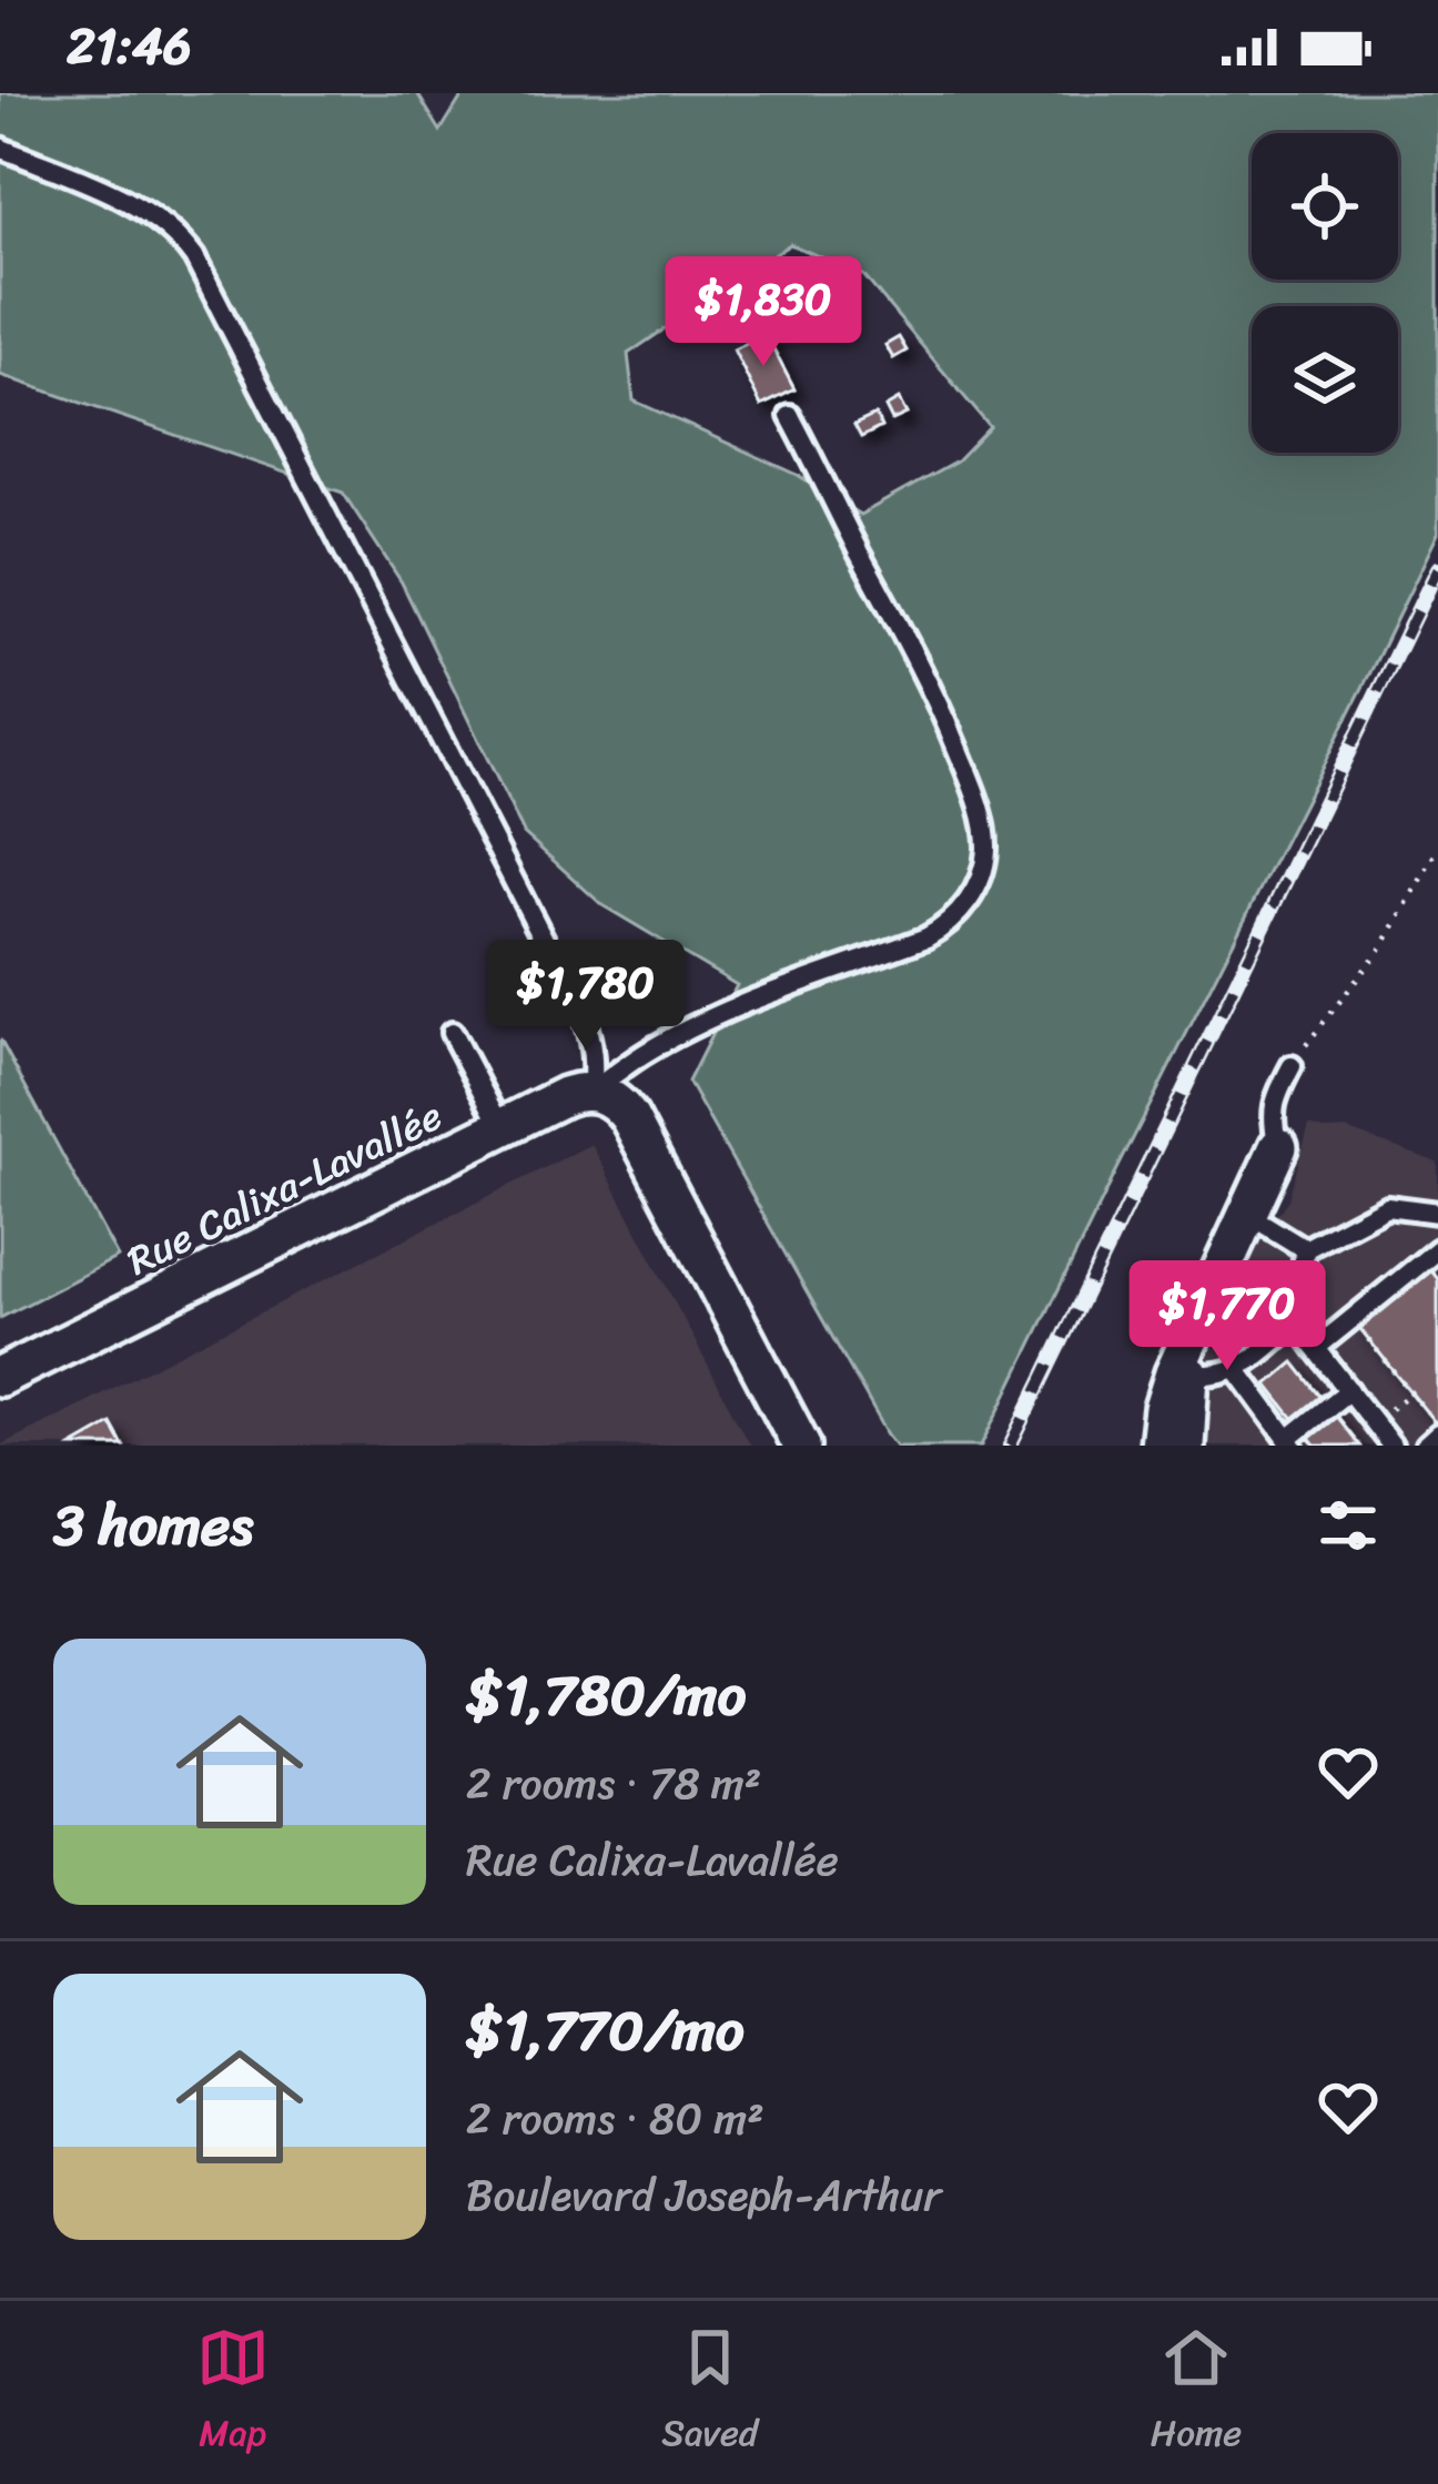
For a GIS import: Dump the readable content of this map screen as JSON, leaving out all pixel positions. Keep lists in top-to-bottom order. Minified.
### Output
{"streets":{"street":["Rue Calixa-Lavallée"]},"page":{"status":"21:46","price":["$1,830","$1,780","$1,770"],"heading":"3 homes","list":[{"name":"$1,780/mo","note":"2 rooms · 78 m² · Rue Calixa-Lavallée"},{"name":"$1,770/mo","note":"2 rooms · 80 m² · Boulevard Joseph-Arthur"}],"tabs":["Map","Saved","Home"]}}
